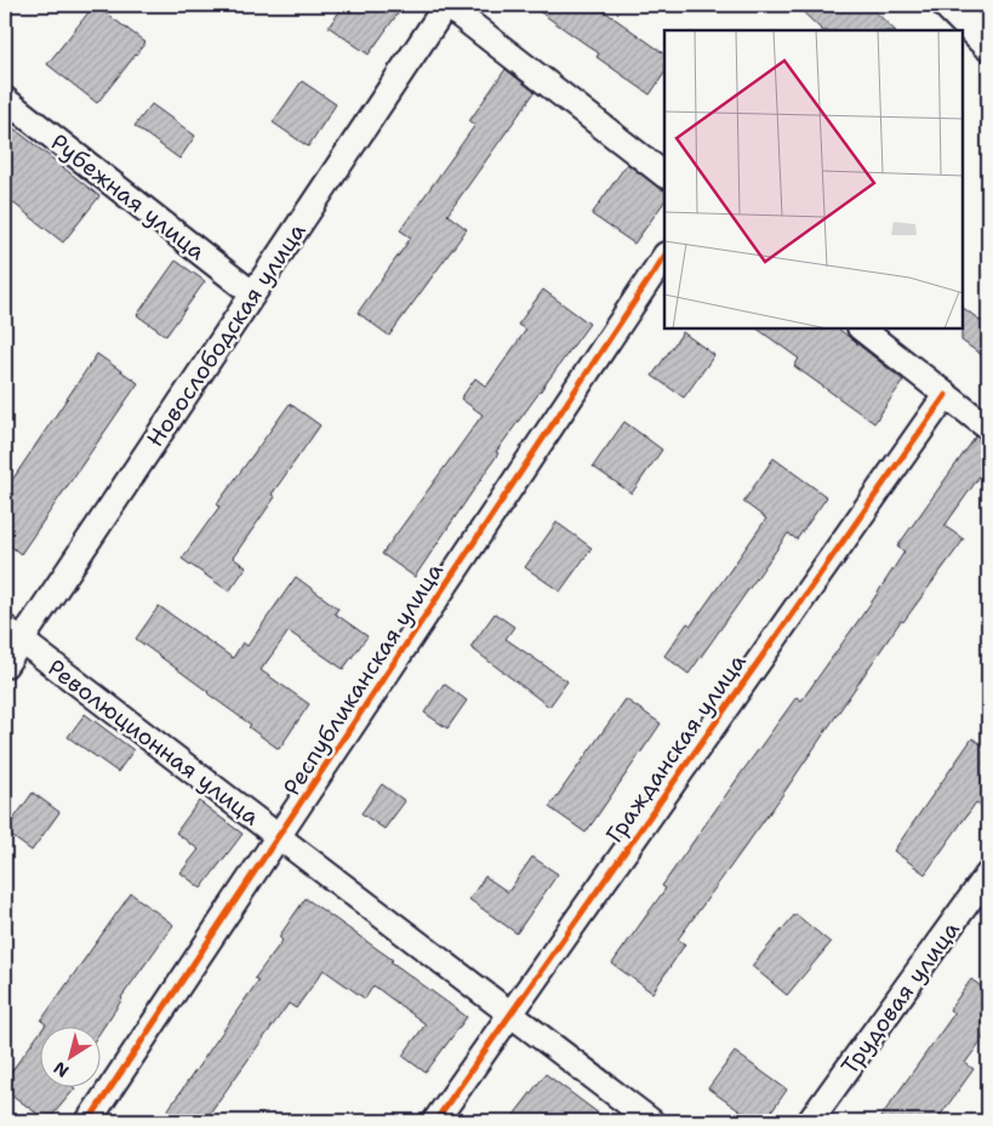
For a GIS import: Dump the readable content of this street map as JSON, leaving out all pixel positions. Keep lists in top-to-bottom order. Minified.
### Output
{"streets":{"street":["Рубежная улица","Новослободская улица","Республиканская улица","Революционная улица","Гражданская улица","Трудовая улица"]},"crossings":[["Рубежная улица","Новослободская улица"],["Новослободская улица","Революционная улица"],["Республиканская улица","Революционная улица"],["Революционная улица","Гражданская улица"]],"north":"bottom left"}
